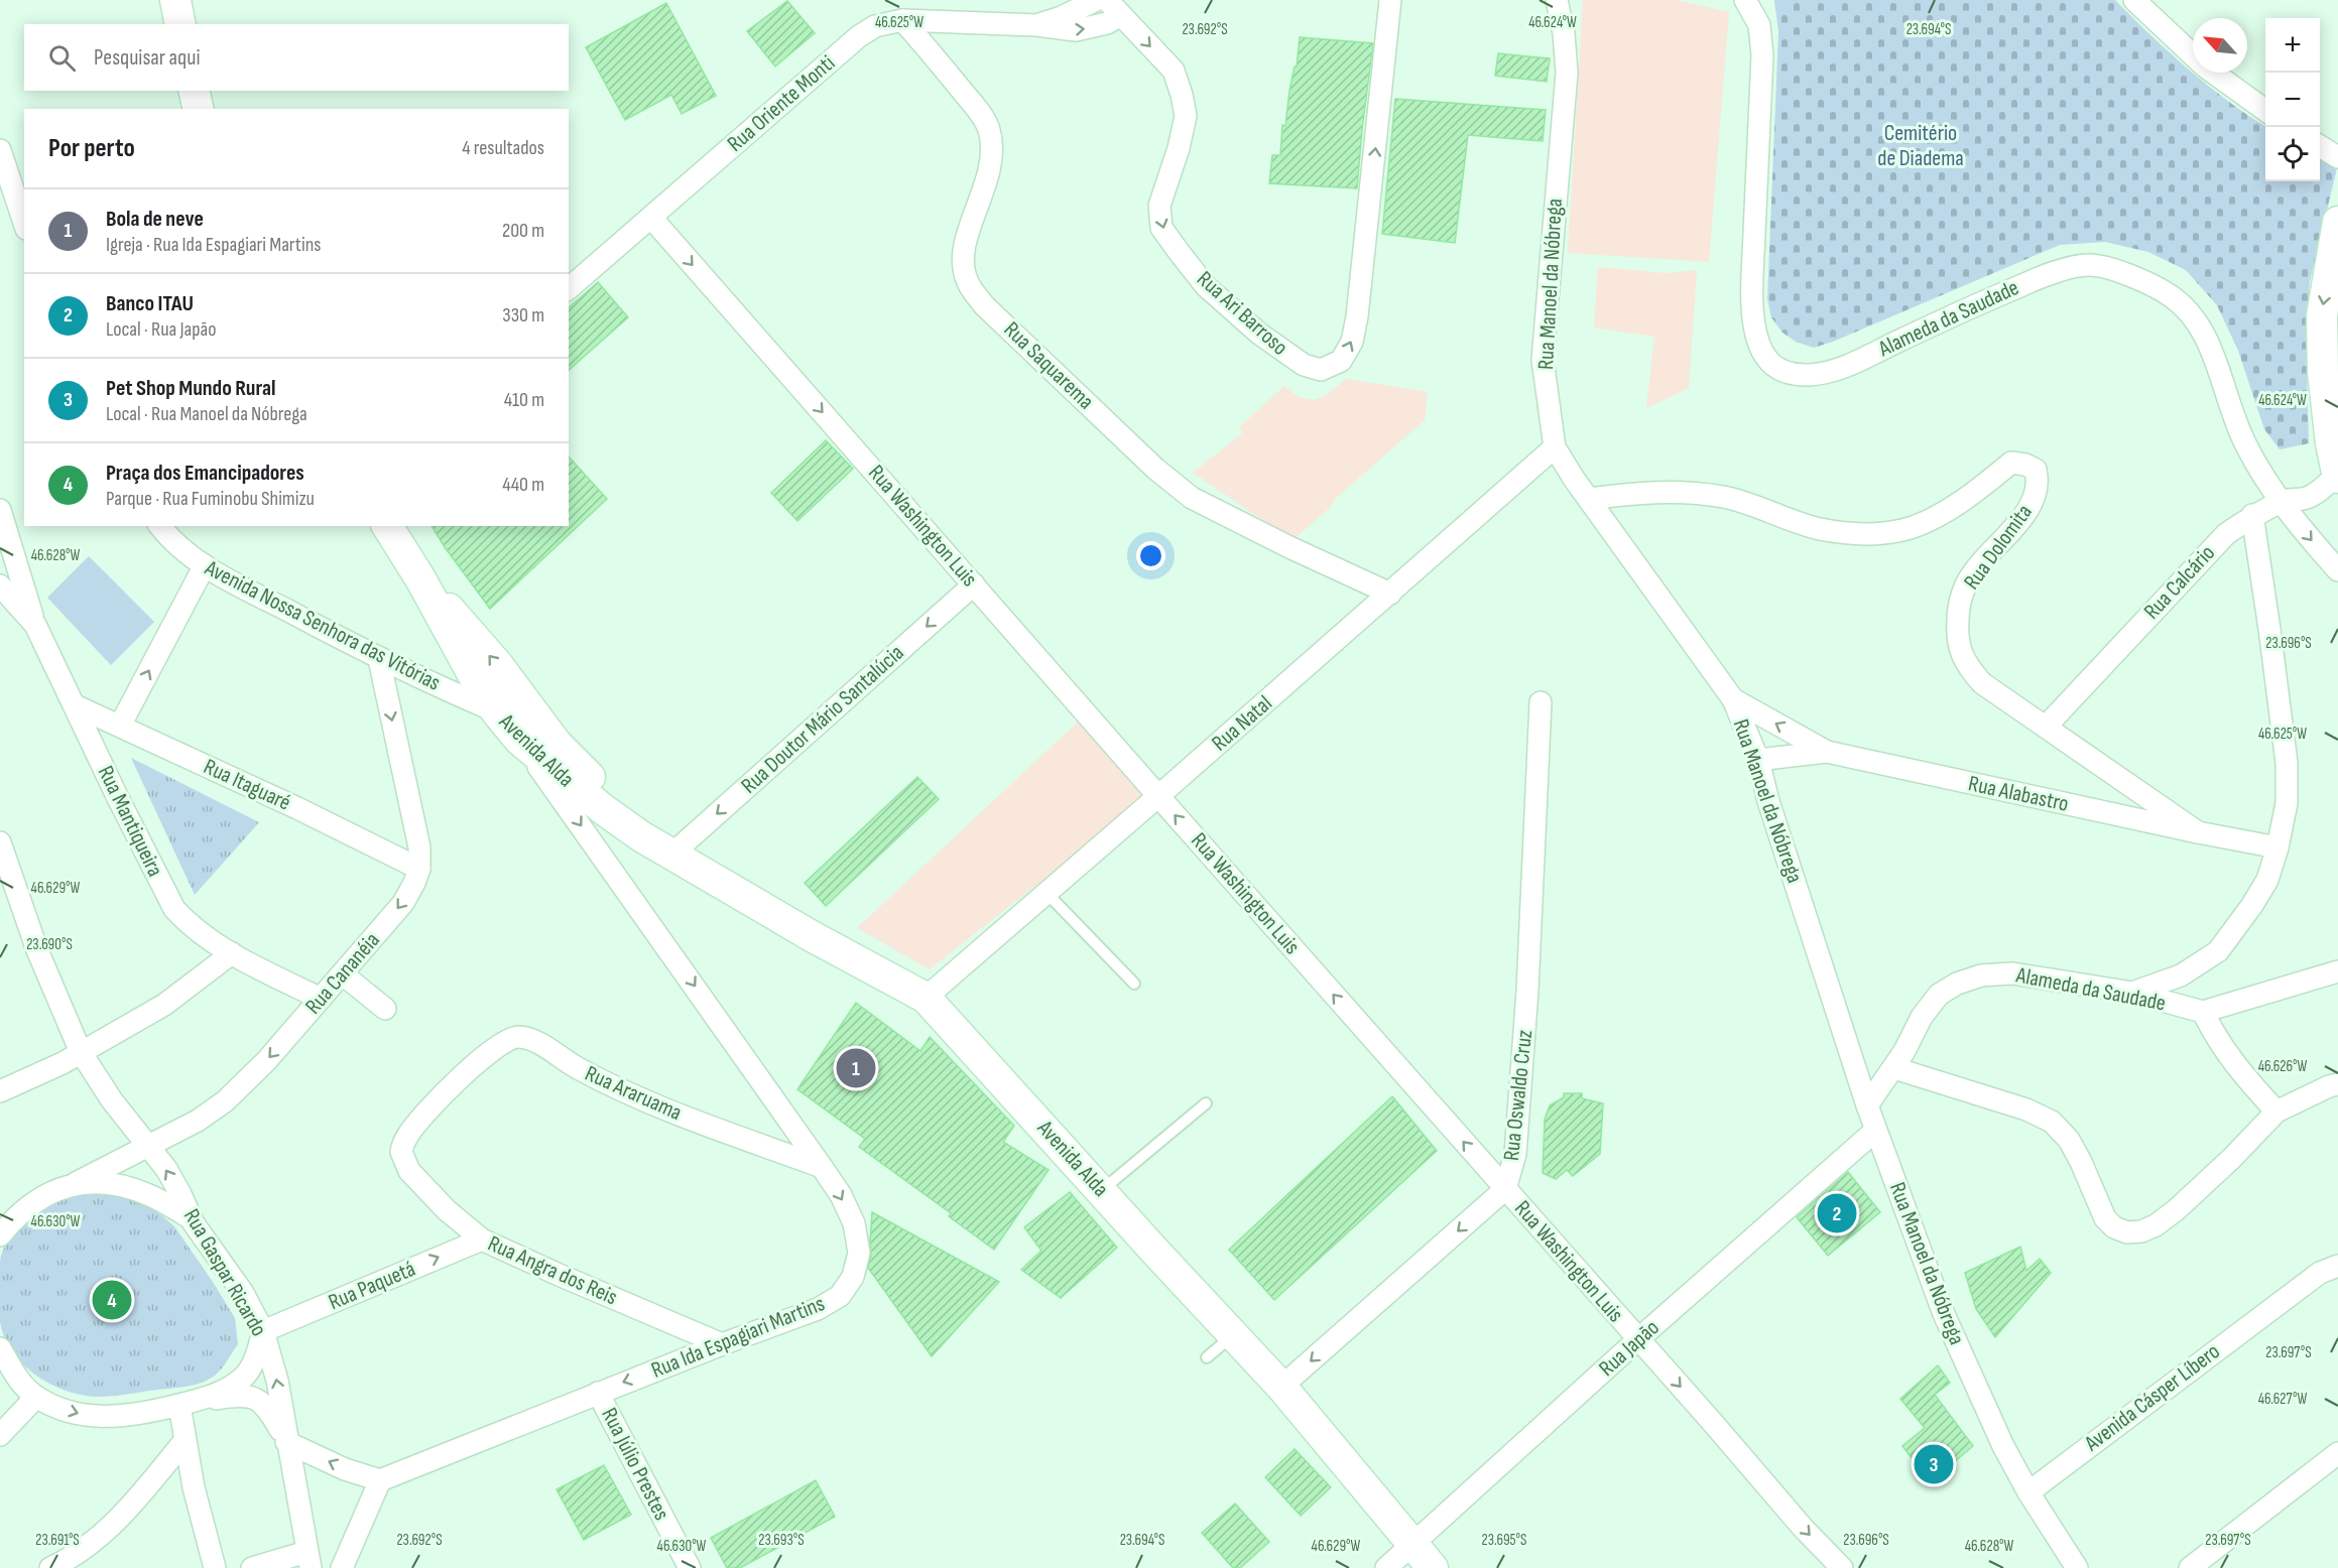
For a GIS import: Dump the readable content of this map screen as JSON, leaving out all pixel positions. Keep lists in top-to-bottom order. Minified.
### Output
{"streets":{"main road":["Avenida Alda"],"street":["Rua Oriente Monti","Rua Manoel da Nóbrega","Rua Ari Barroso","Alameda da Saudade","Rua Saquarema","Rua Washington Luis","Rua Dolomita","Rua Calcário","Avenida Nossa Senhora das Vitórias","Rua Doutor Mário Santalúcia","Rua Natal","Rua Itaguaré","Rua Alabastro","Rua Mantiqueira","Rua Cananéia","Rua Araruama","Rua Oswaldo Cruz","Rua Angra dos Reis","Rua Gaspar Ricardo","Rua Paquetá","Rua Ida Espagiari Martins","Rua Japão","Avenida Cásper Líbero","Rua Júlio Prestes"]},"crossings":[["Rua Oriente Monti","Rua Ari Barroso"],["Rua Oriente Monti","Rua Saquarema"],["Rua Oriente Monti","Rua Washington Luis"],["Rua Manoel da Nóbrega","Alameda da Saudade"],["Rua Manoel da Nóbrega","Rua Dolomita"],["Rua Manoel da Nóbrega","Rua Natal"],["Rua Manoel da Nóbrega","Rua Alabastro"],["Rua Manoel da Nóbrega","Rua Japão"],["Rua Manoel da Nóbrega","Avenida Cásper Líbero"],["Alameda da Saudade","Rua Calcário"],["Rua Saquarema","Rua Natal"],["Rua Washington Luis","Rua Doutor Mário Santalúcia"],["Rua Washington Luis","Rua Natal"],["Rua Washington Luis","Rua Oswaldo Cruz"],["Rua Washington Luis","Rua Japão"],["Rua Dolomita","Rua Calcário"],["Rua Dolomita","Rua Alabastro"],["Avenida Nossa Senhora das Vitórias","Avenida Alda"],["Avenida Nossa Senhora das Vitórias","Rua Cananéia"],["Rua Doutor Mário Santalúcia","Avenida Alda"],["Rua Natal","Avenida Alda"],["Avenida Alda","Rua Oswaldo Cruz"],["Avenida Alda","Rua Ida Espagiari Martins"],["Avenida Alda","Rua Japão"],["Rua Itaguaré","Rua Mantiqueira"],["Rua Itaguaré","Rua Cananéia"],["Rua Mantiqueira","Rua Cananéia"],["Rua Cananéia","Rua Gaspar Ricardo"],["Rua Araruama","Rua Angra dos Reis"],["Rua Araruama","Rua Ida Espagiari Martins"],["Rua Angra dos Reis","Rua Paquetá"],["Rua Angra dos Reis","Rua Ida Espagiari Martins"],["Rua Gaspar Ricardo","Rua Paquetá"],["Rua Ida Espagiari Martins","Rua Júlio Prestes"]],"one_way":["Rua Doutor Mário Santalúcia","Rua Cananéia","Rua Oswaldo Cruz","Rua Paquetá"],"parks":["Cemitério de Diadema"],"north":"top left","page":{"map_buttons":["+","−"],"search":"Pesquisar aqui","heading":["Por perto","4 resultados"],"list":[{"mark":"1","name":"Bola de neve","note":"Igreja · Rua Ida Espagiari Martins","value":"200 m"},{"mark":"2","name":"Banco ITAU","note":"Local · Rua Japão","value":"330 m"},{"mark":"3","name":"Pet Shop Mundo Rural","note":"Local · Rua Manoel da Nóbrega","value":"410 m"},{"mark":"4","name":"Praça dos Emancipadores","note":"Parque · Rua Fuminobu Shimizu","value":"440 m"}],"pins":["1","2","4","3"]},"coordinates":["46.624°W","46.625°W","23.692°S","23.694°S","46.628°W","23.696°S","46.629°W","23.690°S","46.626°W","46.630°W","23.697°S","46.627°W","23.691°S","23.693°S","23.695°S"]}
